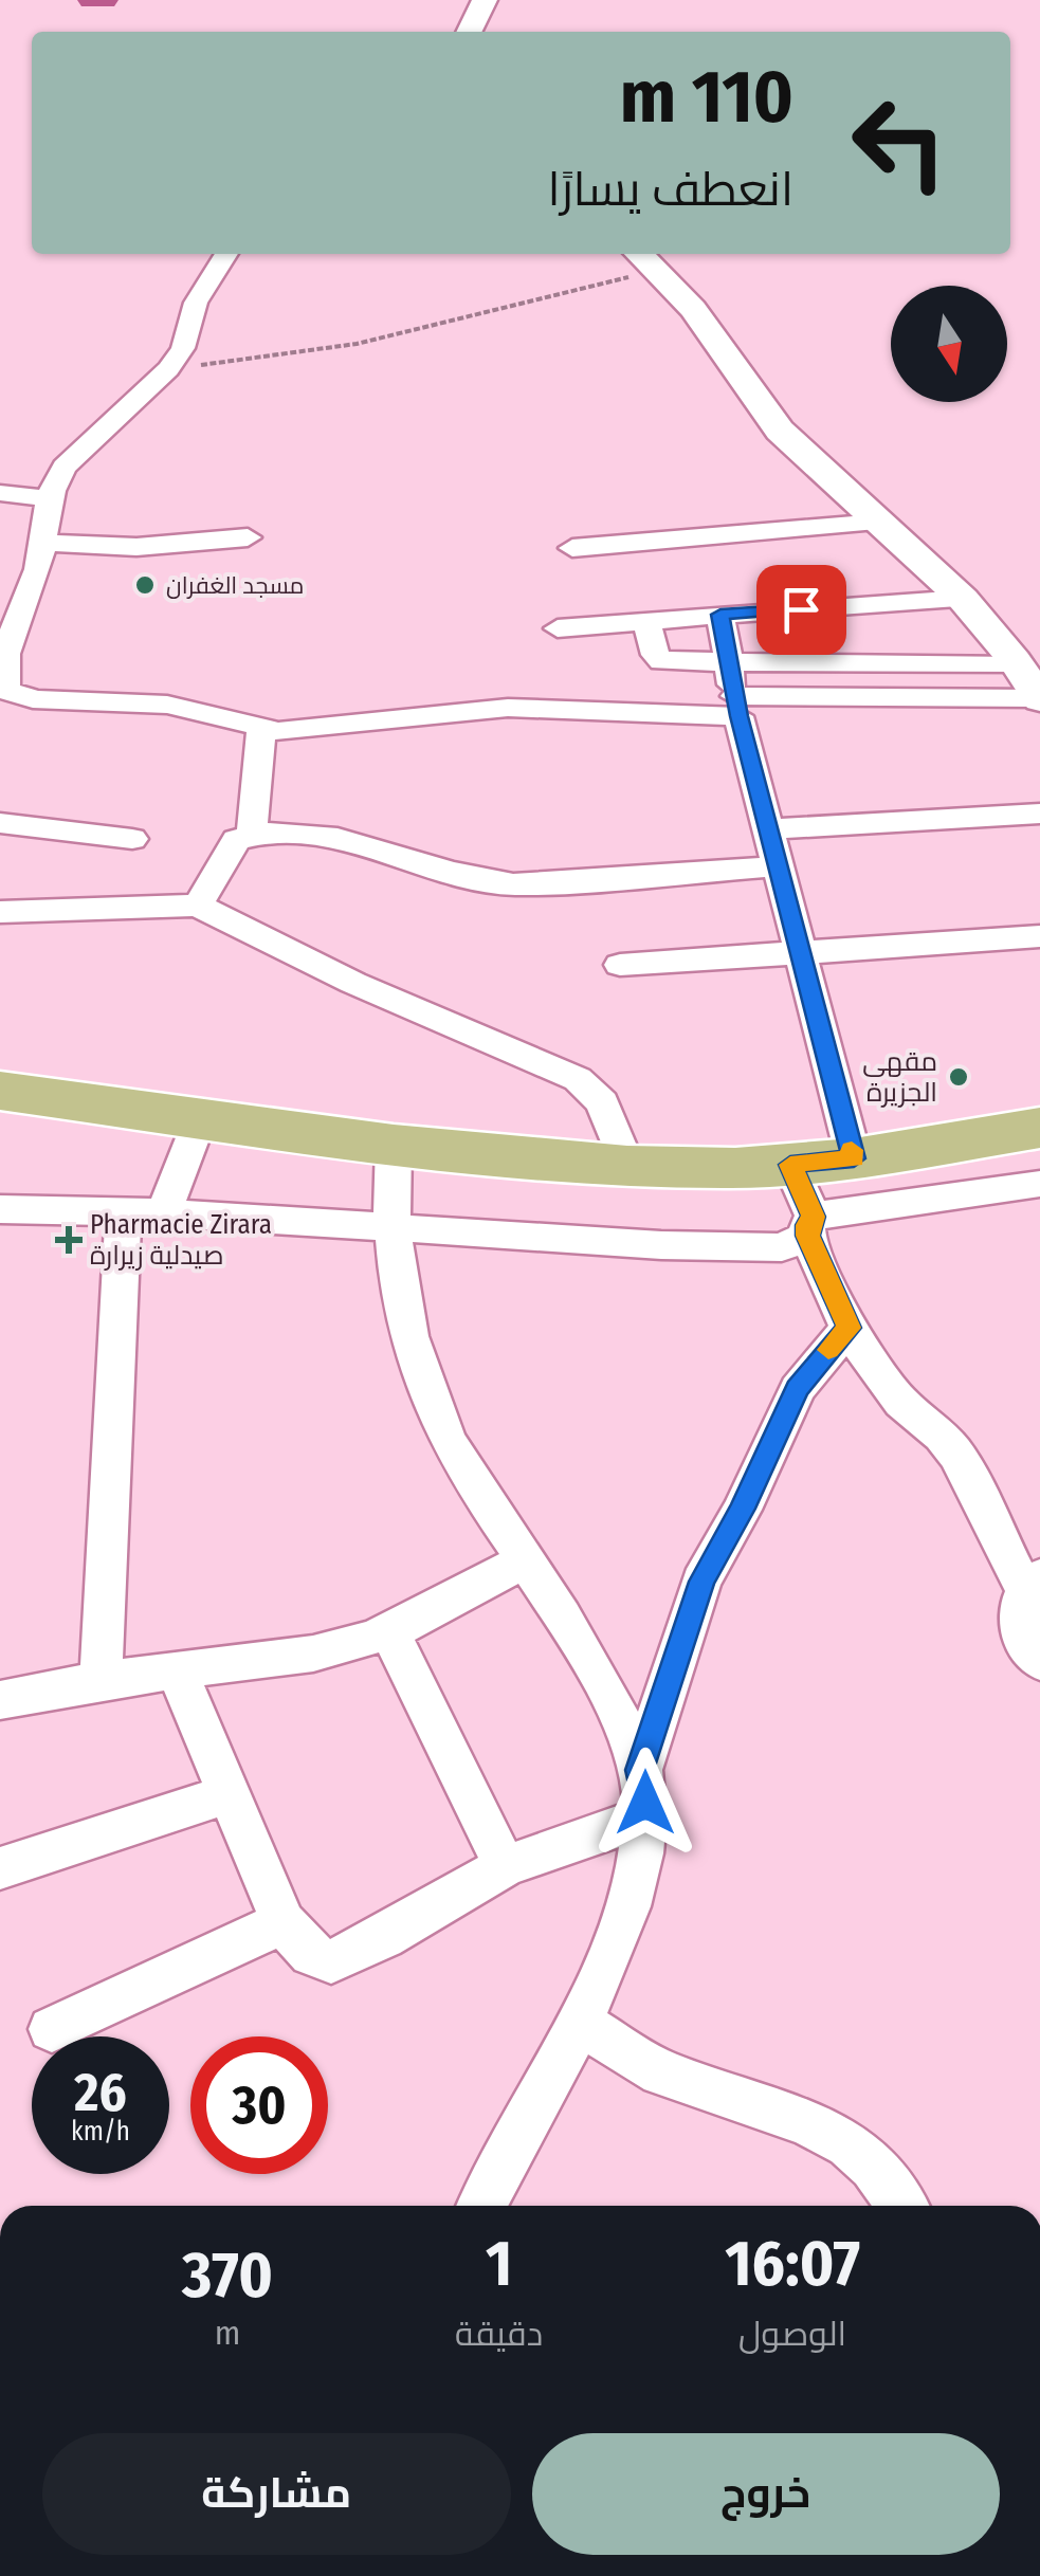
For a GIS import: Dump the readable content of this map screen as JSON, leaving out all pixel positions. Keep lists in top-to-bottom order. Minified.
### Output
{"places":{"other":["مسجد الغفران","مقهى الجزيرة"],"health":["Pharmacie Zirara صيدلية زيرارة"]},"north":"bottom","page":{"turn":["110 m","انعطف يسارًا"],"speed":"26 km/h","limit":"30","eta":["16:07","الوصول","1","دقيقة","370","m"],"buttons":["خروج","مشاركة"]}}
